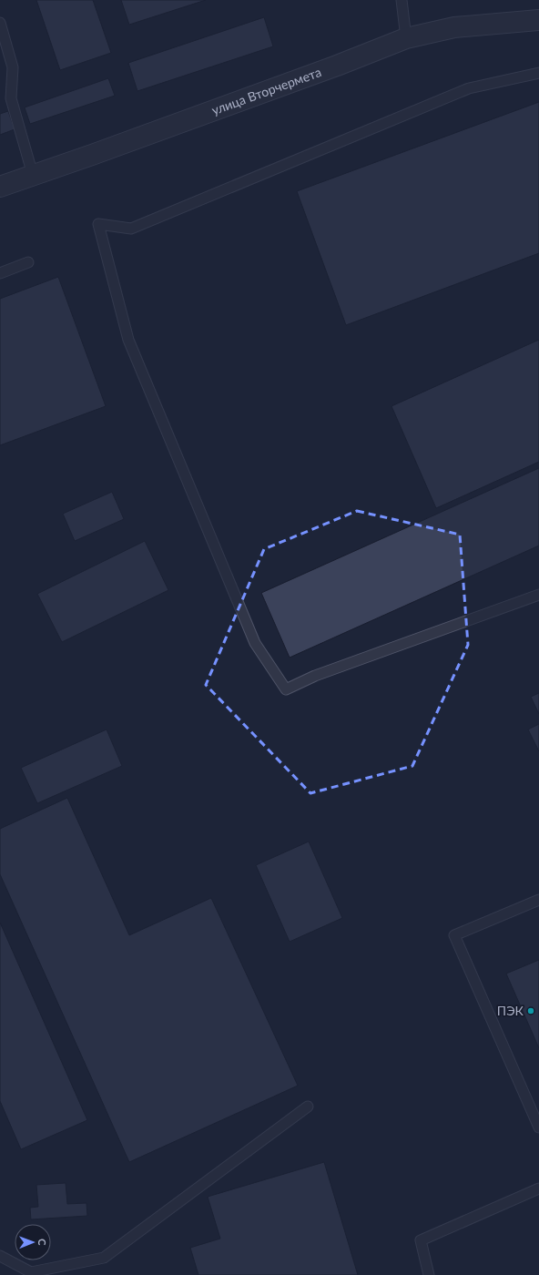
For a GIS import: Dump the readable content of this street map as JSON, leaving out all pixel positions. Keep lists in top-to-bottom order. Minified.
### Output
{"streets":{"street":["улица Вторчермета"]},"places":["ПЭК"],"north":"right"}
